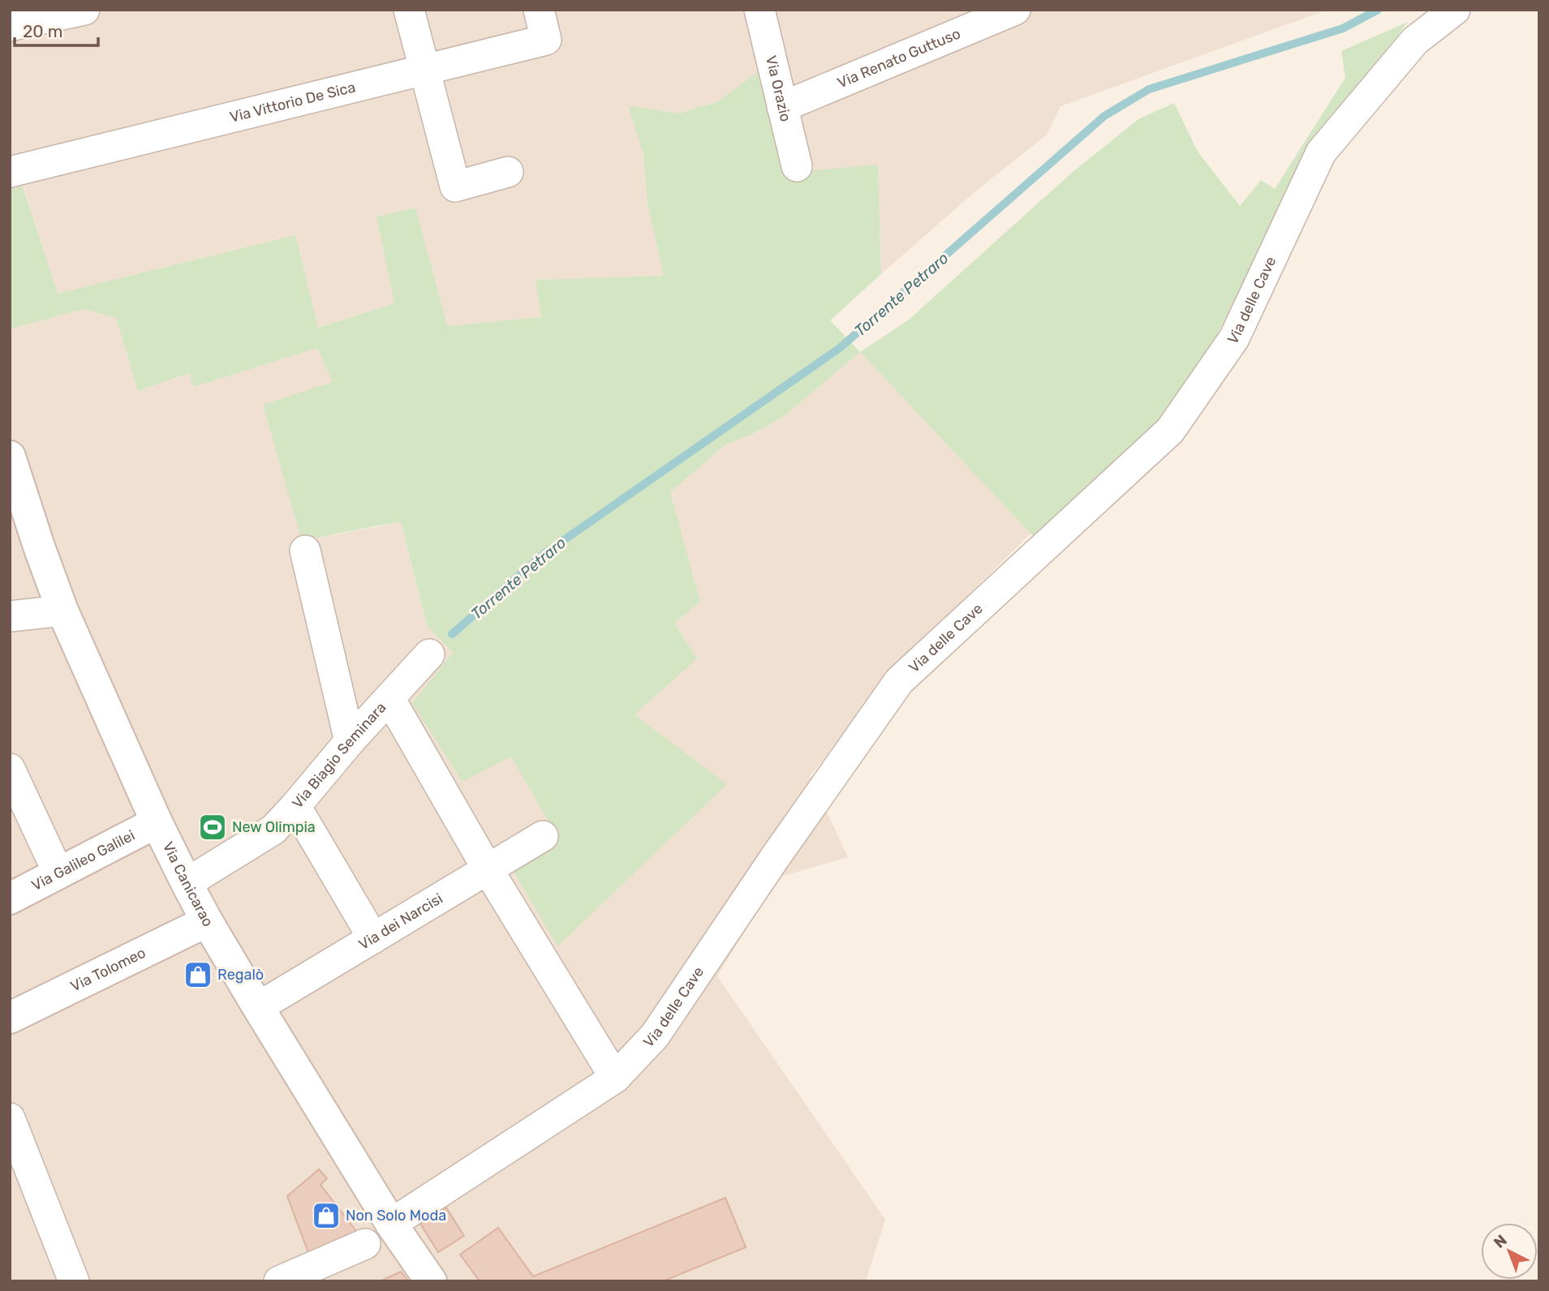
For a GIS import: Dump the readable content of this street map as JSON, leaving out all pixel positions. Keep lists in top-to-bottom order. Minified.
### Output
{"streets":{"main road":["Via Galileo Galilei","Via Canicarao","Via Tolomeo"],"street":["Via Renato Guttuso","Via Orazio","Via Vittorio De Sica","Via delle Cave","Via Biagio Seminara","Via dei Narcisi"]},"crossings":[["Via Renato Guttuso","Via Orazio"],["Via delle Cave","Via Canicarao"],["Via Biagio Seminara","Via Canicarao"],["Via Galileo Galilei","Via Canicarao"],["Via Canicarao","Via dei Narcisi"],["Via Canicarao","Via Tolomeo"]],"water":["Torrente Petraro"],"places":{"sports":["New Olimpia"],"shop":["Regalò","Non Solo Moda"]},"scale_bar":"20 m","north":"top left"}
